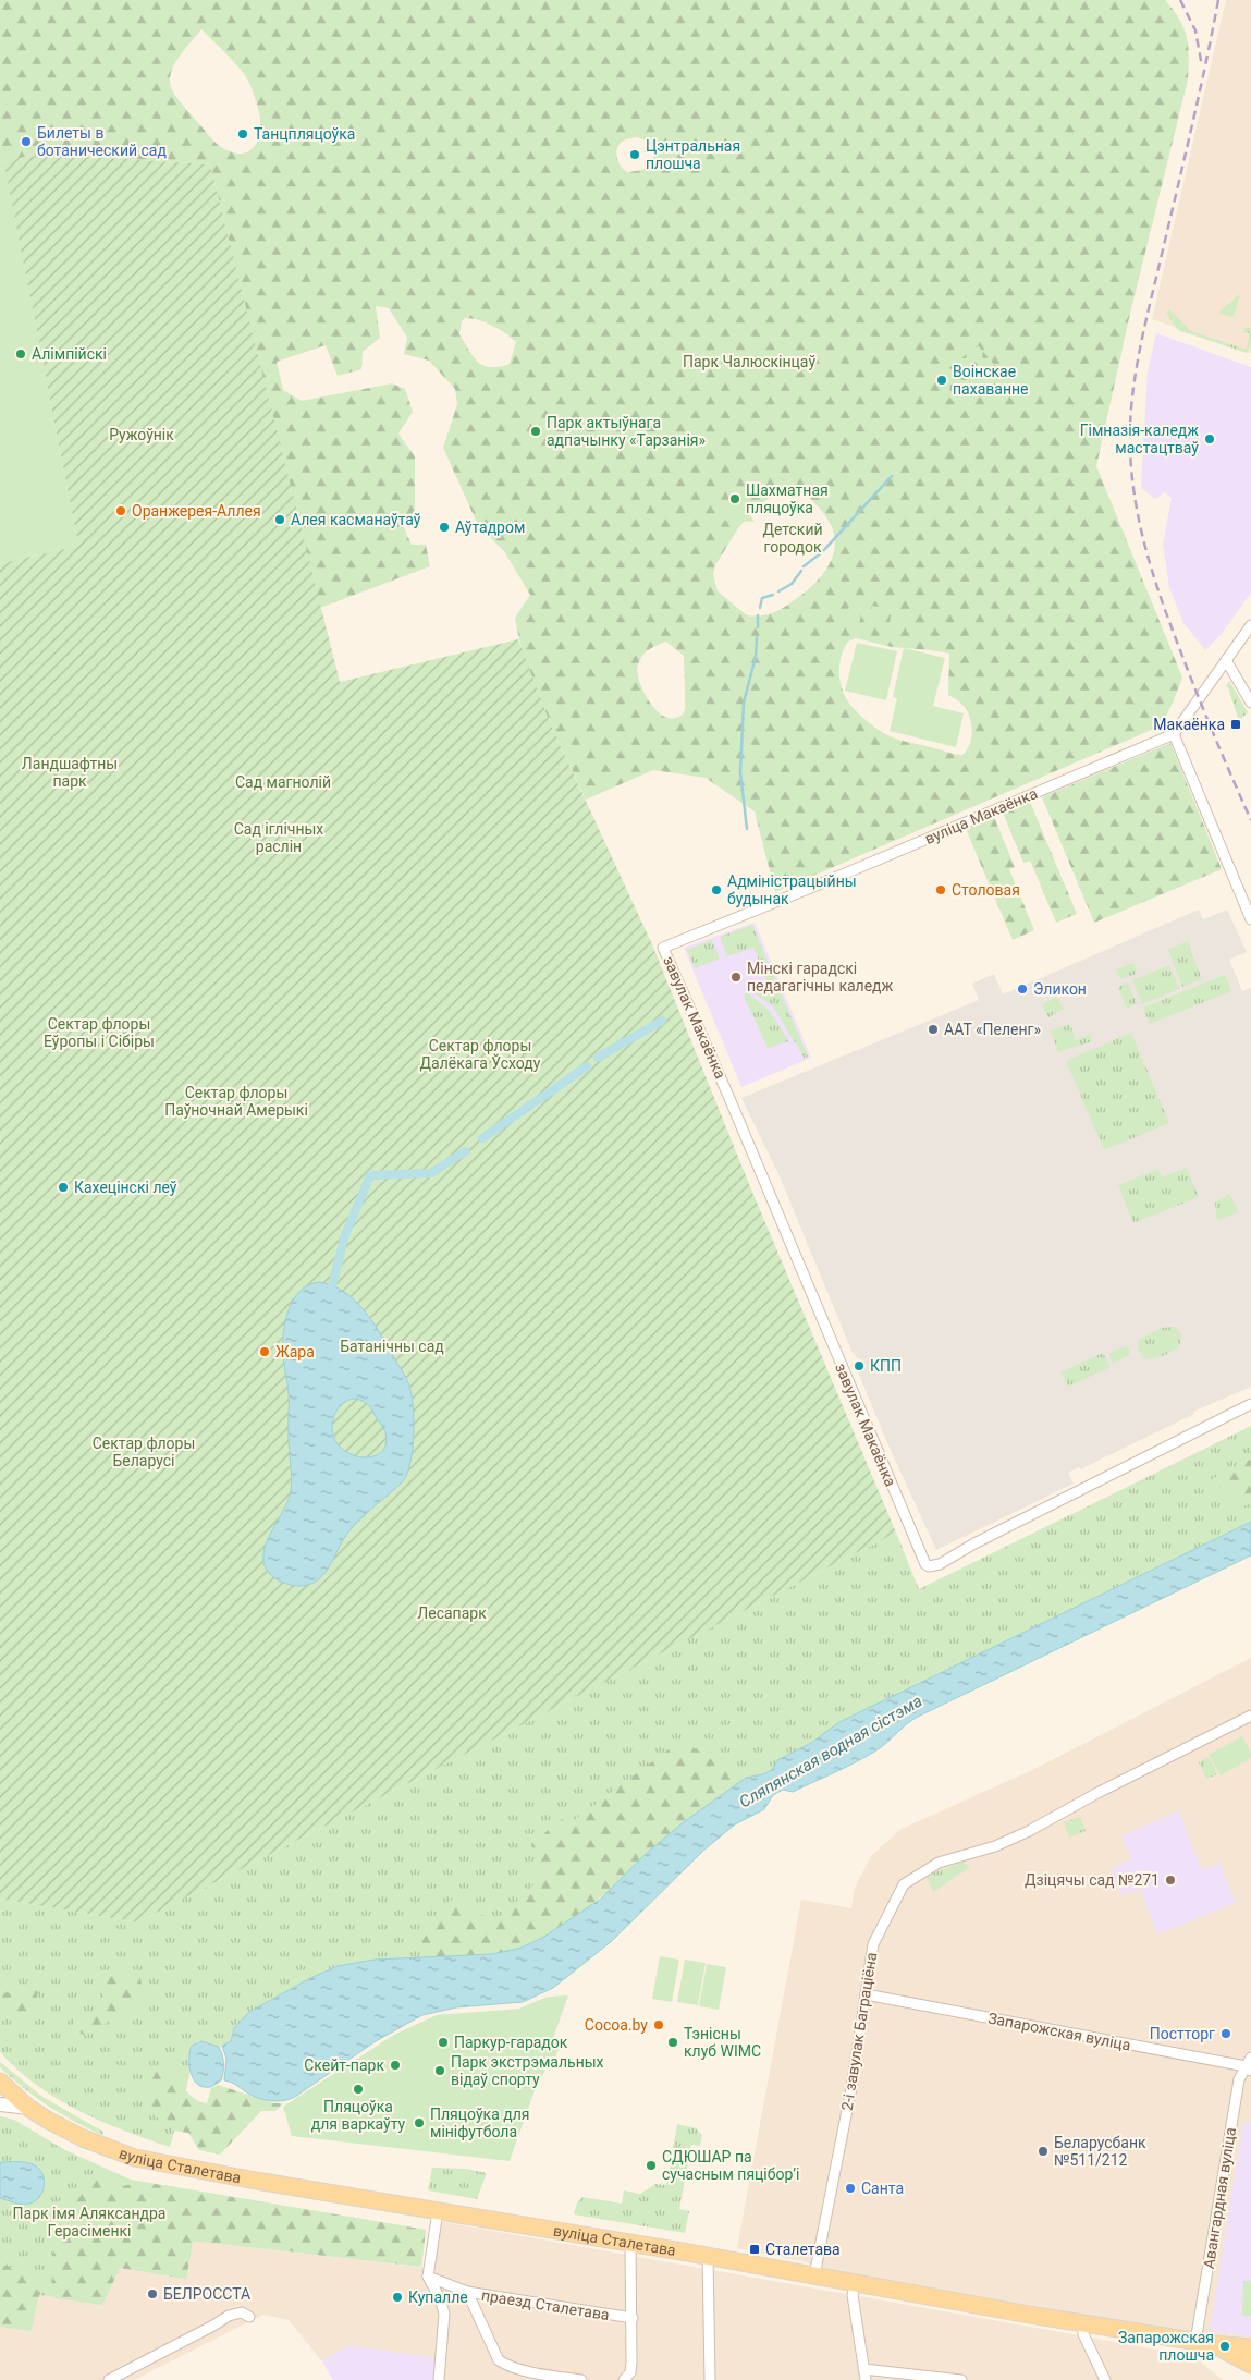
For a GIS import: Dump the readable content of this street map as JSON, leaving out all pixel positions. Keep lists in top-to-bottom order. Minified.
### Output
{"streets":{"main road":["вуліца Сталетава"],"street":["вуліца Макаёнка","завулак Макаёнка","2-і завулак Баграціёна","Запарожская вуліца","Авангардная вуліца","праезд Сталетава"]},"crossings":[["вуліца Макаёнка","завулак Макаёнка"],["2-і завулак Баграціёна","Запарожская вуліца"],["2-і завулак Баграціёна","вуліца Сталетава"],["Запарожская вуліца","Авангардная вуліца"],["вуліца Сталетава","Авангардная вуліца"]],"water":["Сляпянская водная сістэма"],"parks":["Парк Чалюскінцаў","Ружоўнік","Детский городок","Ландшафтны парк","Сад магнолій","Сад іглічных раслін","Сектар флоры Еўропы і Сібіры","Сектар флоры Далёкага Ўсходу","Сектар флоры Паўночнай Амерыкі","Батанічны сад","Сектар флоры Беларусі","Лесапарк","Парк імя Аляксандра Герасіменкі"],"places":{"other":["Танцпляцоўка","Билеты в ботанический сад","Цэнтральная плошча","Алімпійскі","Воінскае пахаванне","Парк актыўнага адпачынку «Тарзанія»","Гімназія-каледж мастацтваў","Шахматная пляцоўка","Оранжерея-Аллея","Алея касманаўтаў","Аўтадром","Адміністрацыйны будынак","Столовая","Мінскі гарадскі педагагічны каледж","Эликон","ААТ «Пеленг»","Кахецінскі леў","Жара","КПП","Дзіцячы сад №271","Cocoa.by","Постторг","Паркур-гарадок","Тэнісны клуб WIMC","Скейт-парк","Парк экстрэмальных відаў спорту","Пляцоўка для варкаўту","Пляцоўка для мініфутбола","Беларусбанк №511/212","СДЮШАР па сучасным пяціборʼі","Санта","БЕЛРОССТА","Купалле","Запарожская плошча"],"transit":["Макаёнка","Сталетава"]}}
